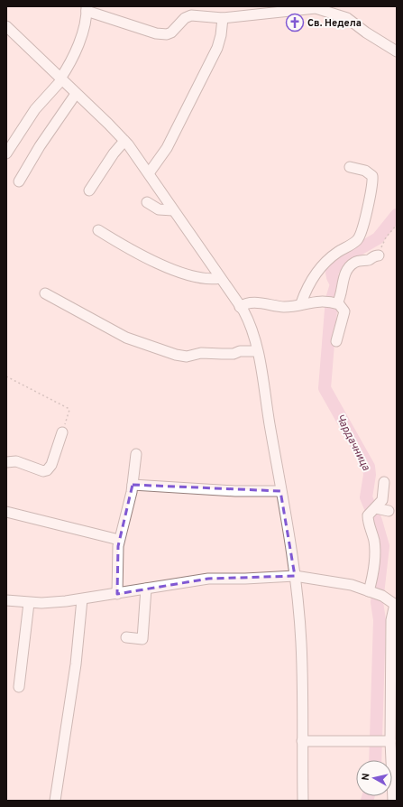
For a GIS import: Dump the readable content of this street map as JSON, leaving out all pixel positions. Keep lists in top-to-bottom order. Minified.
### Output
{"water":["Чардачница"],"places":{"church":["Св. Недела"]},"north":"left"}
